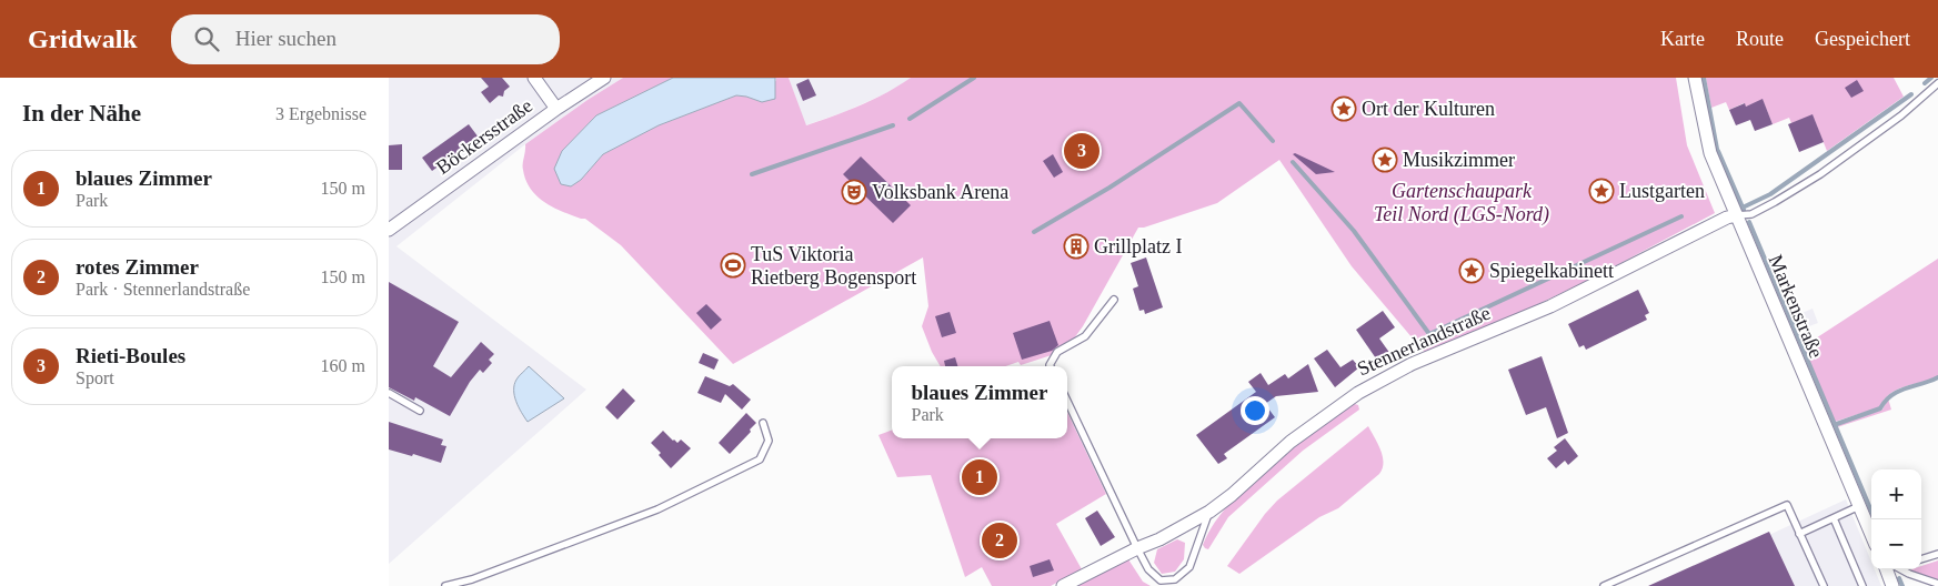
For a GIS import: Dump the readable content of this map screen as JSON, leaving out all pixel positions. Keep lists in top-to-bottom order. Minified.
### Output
{"streets":{"street":["Böckersstraße","Markenstraße","Stennerlandstraße"]},"crossings":[["Markenstraße","Stennerlandstraße"]],"parks":["Gartenschaupark Teil Nord (LGS-Nord)"],"places":{"place":["Ort der Kulturen","Musikzimmer","Lustgarten","Spiegelkabinett"],"theatre":["Volksbank Arena"],"building":["Grillplatz I"],"sports":["TuS Viktoria Rietberg Bogensport"]},"page":{"header":"Gridwalk","search":"Hier suchen","nav":["Karte","Route","Gespeichert"],"heading":["In der Nähe","3 Ergebnisse"],"pins":["3","1","2"],"list":[{"mark":"1","name":"blaues Zimmer","note":"Park","value":"150 m"},{"mark":"2","name":"rotes Zimmer","note":"Park · Stennerlandstraße","value":"150 m"},{"mark":"3","name":"Rieti-Boules","note":"Sport","value":"160 m"}],"popup":["blaues Zimmer","Park"],"map_buttons":["+","−"]}}
